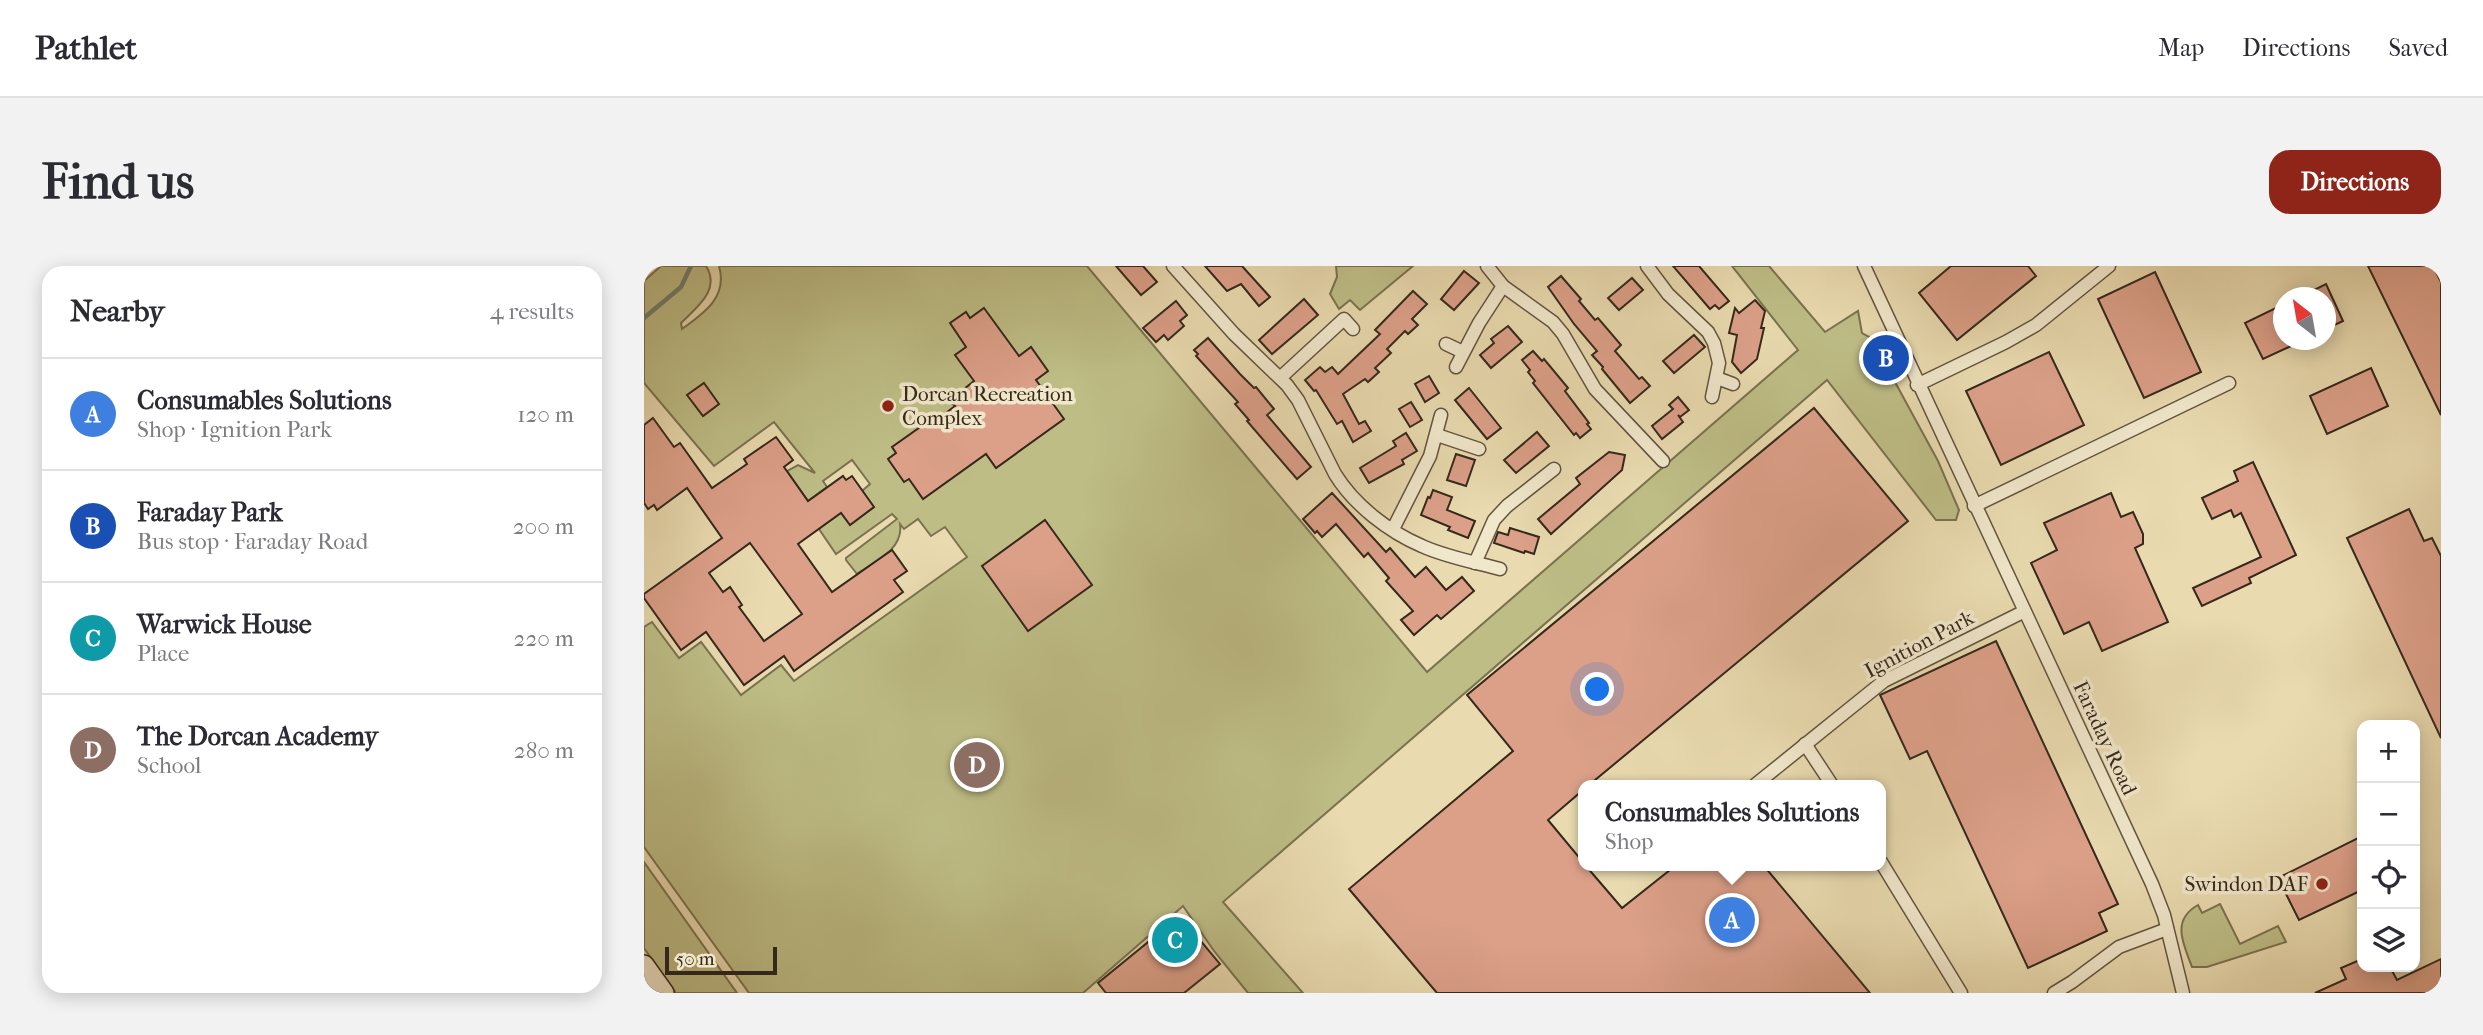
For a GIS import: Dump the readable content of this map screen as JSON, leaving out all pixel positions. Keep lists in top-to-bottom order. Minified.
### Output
{"streets":{"street":["Ignition Park","Faraday Road"]},"crossings":[["Ignition Park","Faraday Road"]],"places":["Dorcan Recreation Complex","Swindon DAF"],"scale_bar":"50 m","north":"top left","page":{"header":"Pathlet","nav":["Map","Directions","Saved"],"buttons":"Directions","title":"Find us","heading":["Nearby","4 results"],"pins":["B","D","A","C"],"list":[{"mark":"A","name":"Consumables Solutions","note":"Shop · Ignition Park","value":"120 m"},{"mark":"B","name":"Faraday Park","note":"Bus stop · Faraday Road","value":"200 m"},{"mark":"C","name":"Warwick House","note":"Place","value":"220 m"},{"mark":"D","name":"The Dorcan Academy","note":"School","value":"280 m"}],"map_buttons":["+","−"],"popup":["Consumables Solutions","Shop"],"scale":"50 m"}}
